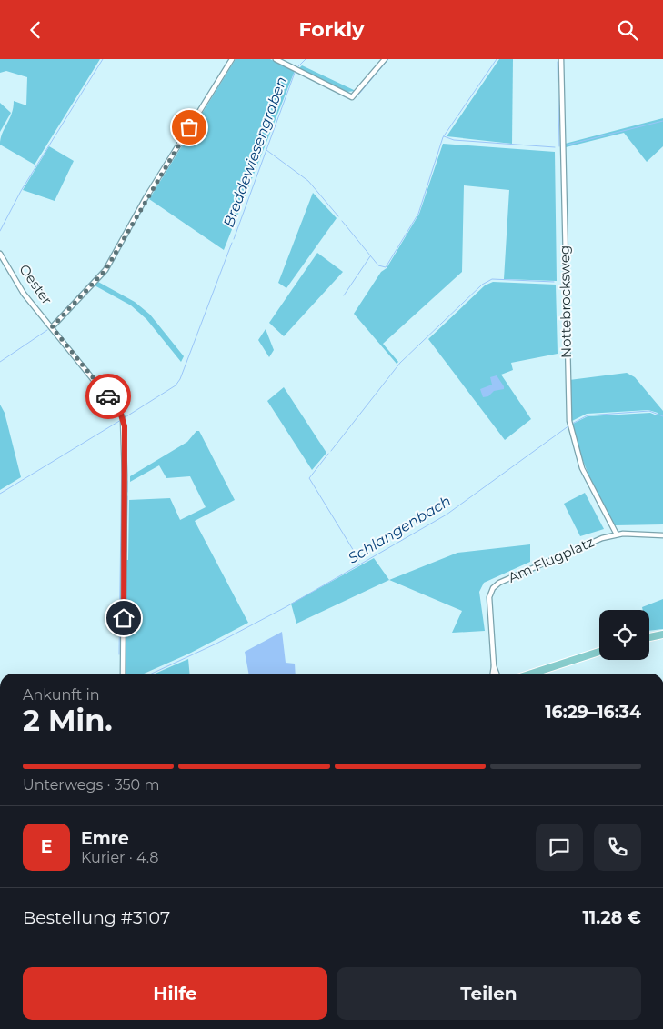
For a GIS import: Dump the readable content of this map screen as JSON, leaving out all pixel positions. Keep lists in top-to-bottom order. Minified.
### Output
{"streets":{"street":["Oester","Nottebrocksweg","Am Flugplatz"]},"crossings":[["Nottebrocksweg","Am Flugplatz"]],"water":["Breddewiesengraben","Schlangenbach"],"page":{"header":"Forkly","heading":["2 Min.","Ankunft in","16:29–16:34"],"panel":["Emre","Kurier · 4.8","Bestellung #3107","11.28 €"],"bar":"Unterwegs · 350 m","round":"E","buttons":["Hilfe","Teilen"]}}
